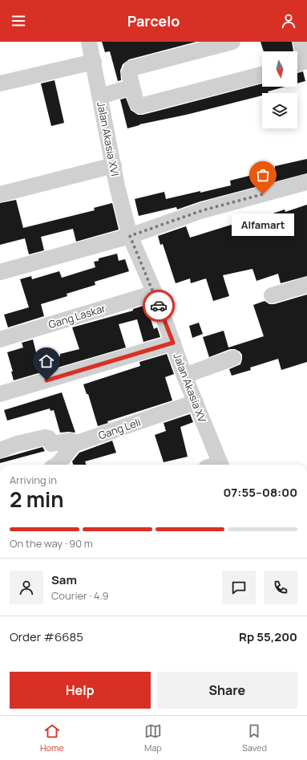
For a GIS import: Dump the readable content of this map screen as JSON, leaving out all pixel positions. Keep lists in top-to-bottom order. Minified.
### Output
{"streets":{"street":["Jalan Akasia XVI","Gang Laskar","Jalan Akasia XV","Gang Leli"]},"crossings":[["Jalan Akasia XVI","Jalan Akasia XV"],["Gang Laskar","Jalan Akasia XV"],["Jalan Akasia XV","Gang Leli"]],"places":["Alfamart"],"north":"bottom","page":{"header":"Parcelo","bubble":"Alfamart","heading":["2 min","Arriving in","07:55–08:00"],"panel":["Sam","Courier · 4.9","Order #6685","Rp 55,200"],"bar":"On the way · 90 m","buttons":["Help","Share"],"tabs":["Home","Map","Saved"]}}
